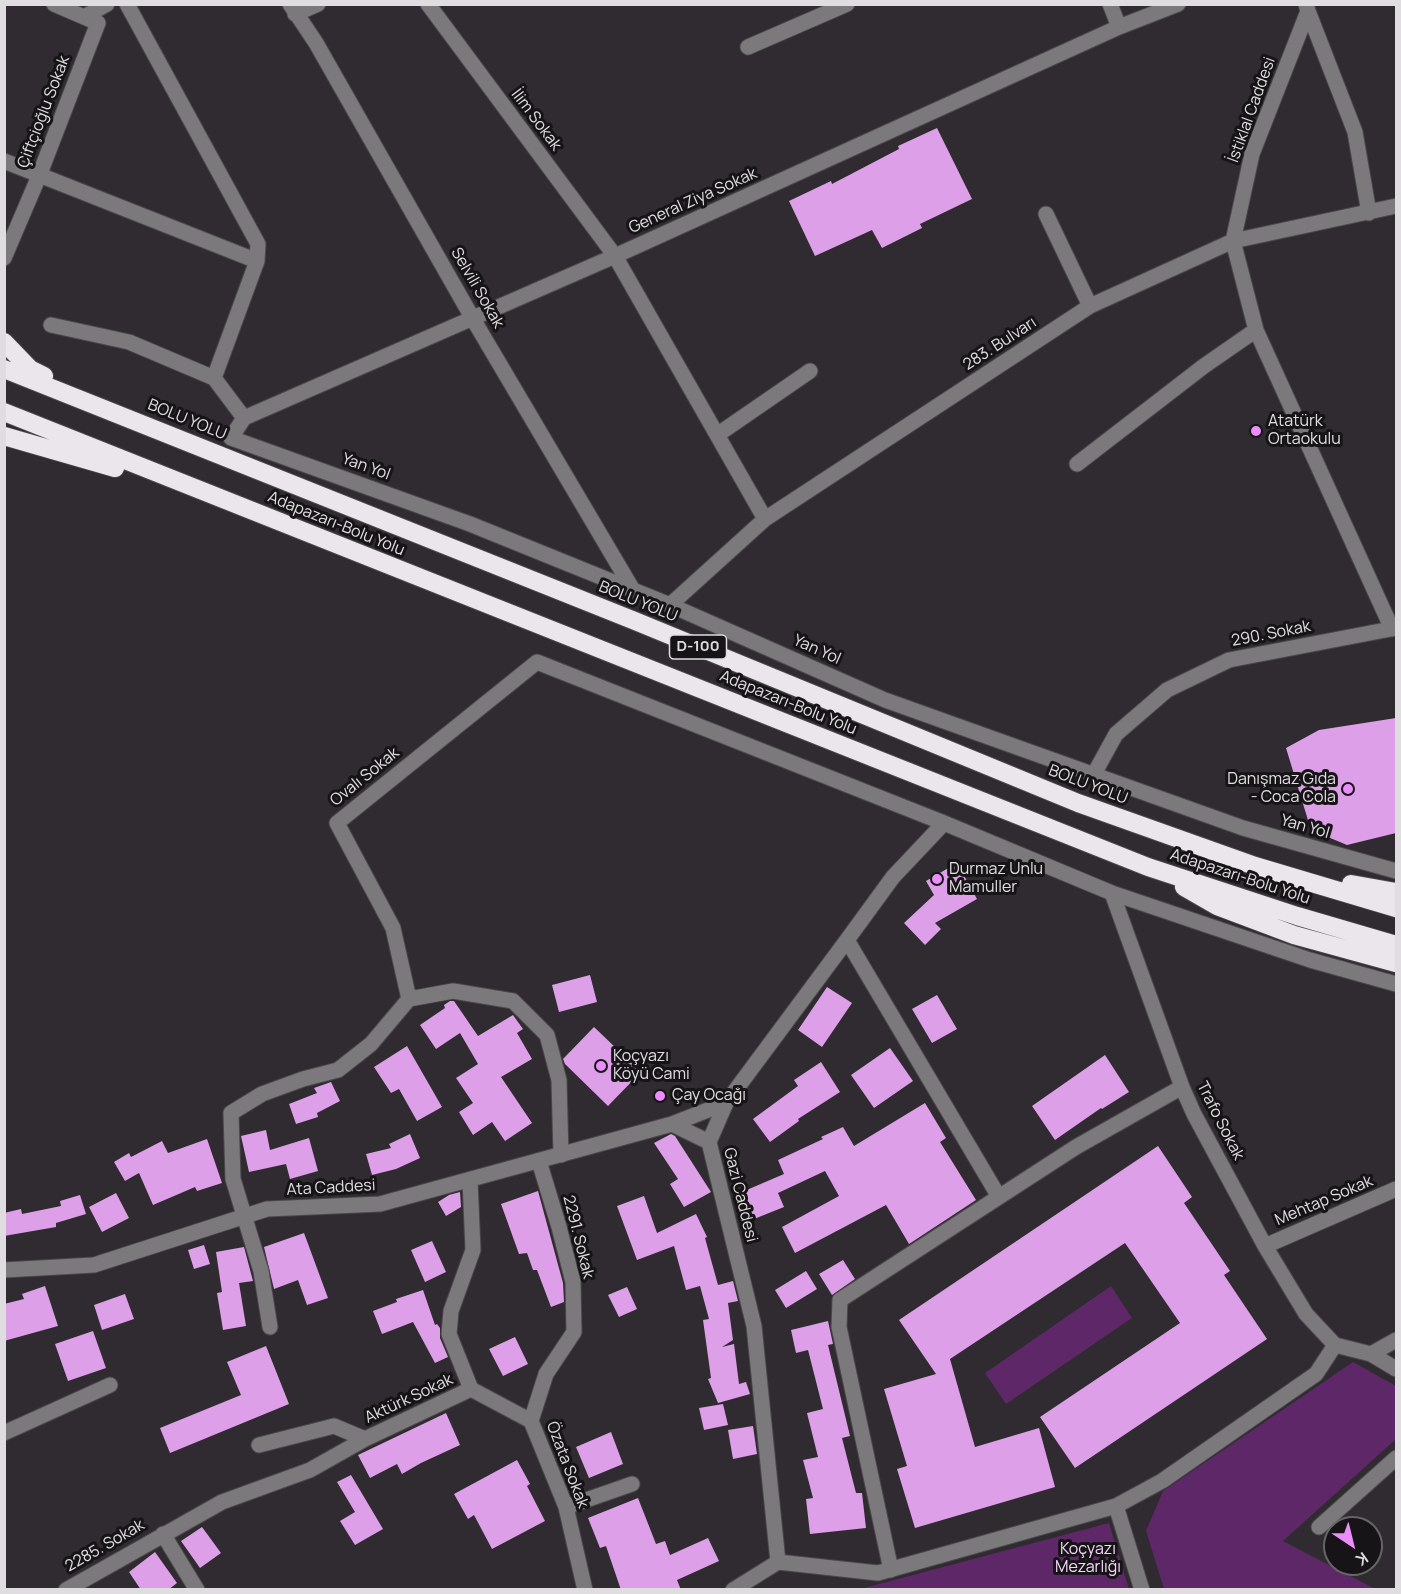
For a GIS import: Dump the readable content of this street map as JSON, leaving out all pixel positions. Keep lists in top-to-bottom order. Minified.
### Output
{"streets":{"highway":["BOLU YOLU","Adapazarı-Bolu Yolu","D-100"],"street":["İstiklal Caddesi","Çiftçioğlu Sokak","İlim Sokak","General Ziya Sokak","Selvili Sokak","283. Bulvarı","Yan Yol","290. Sokak","Ovalı Sokak","Trafo Sokak","Ata Caddesi","Gazi Caddesi","Mehtap Sokak","2291. Sokak","Aktürk Sokak","Özata Sokak","2285. Sokak"]},"crossings":[["İstiklal Caddesi","283. Bulvarı"],["İstiklal Caddesi","290. Sokak"],["İlim Sokak","General Ziya Sokak"],["İlim Sokak","283. Bulvarı"],["General Ziya Sokak","Selvili Sokak"],["General Ziya Sokak","Yan Yol"],["Selvili Sokak","Yan Yol"],["283. Bulvarı","Yan Yol"],["Yan Yol","290. Sokak"],["Ovalı Sokak","Gazi Caddesi"],["Trafo Sokak","Mehtap Sokak"],["Ata Caddesi","Gazi Caddesi"],["Ata Caddesi","2291. Sokak"],["2291. Sokak","Özata Sokak"],["Aktürk Sokak","Özata Sokak"],["Aktürk Sokak","2285. Sokak"]],"parks":["Koçyazı Mezarlığı"],"places":["Atatürk Ortaokulu","Danışmaz Gıda - Coca Cola","Durmaz Unlu Mamuller","Koçyazı Köyü Cami","Çay Ocağı"],"north":"bottom right"}
